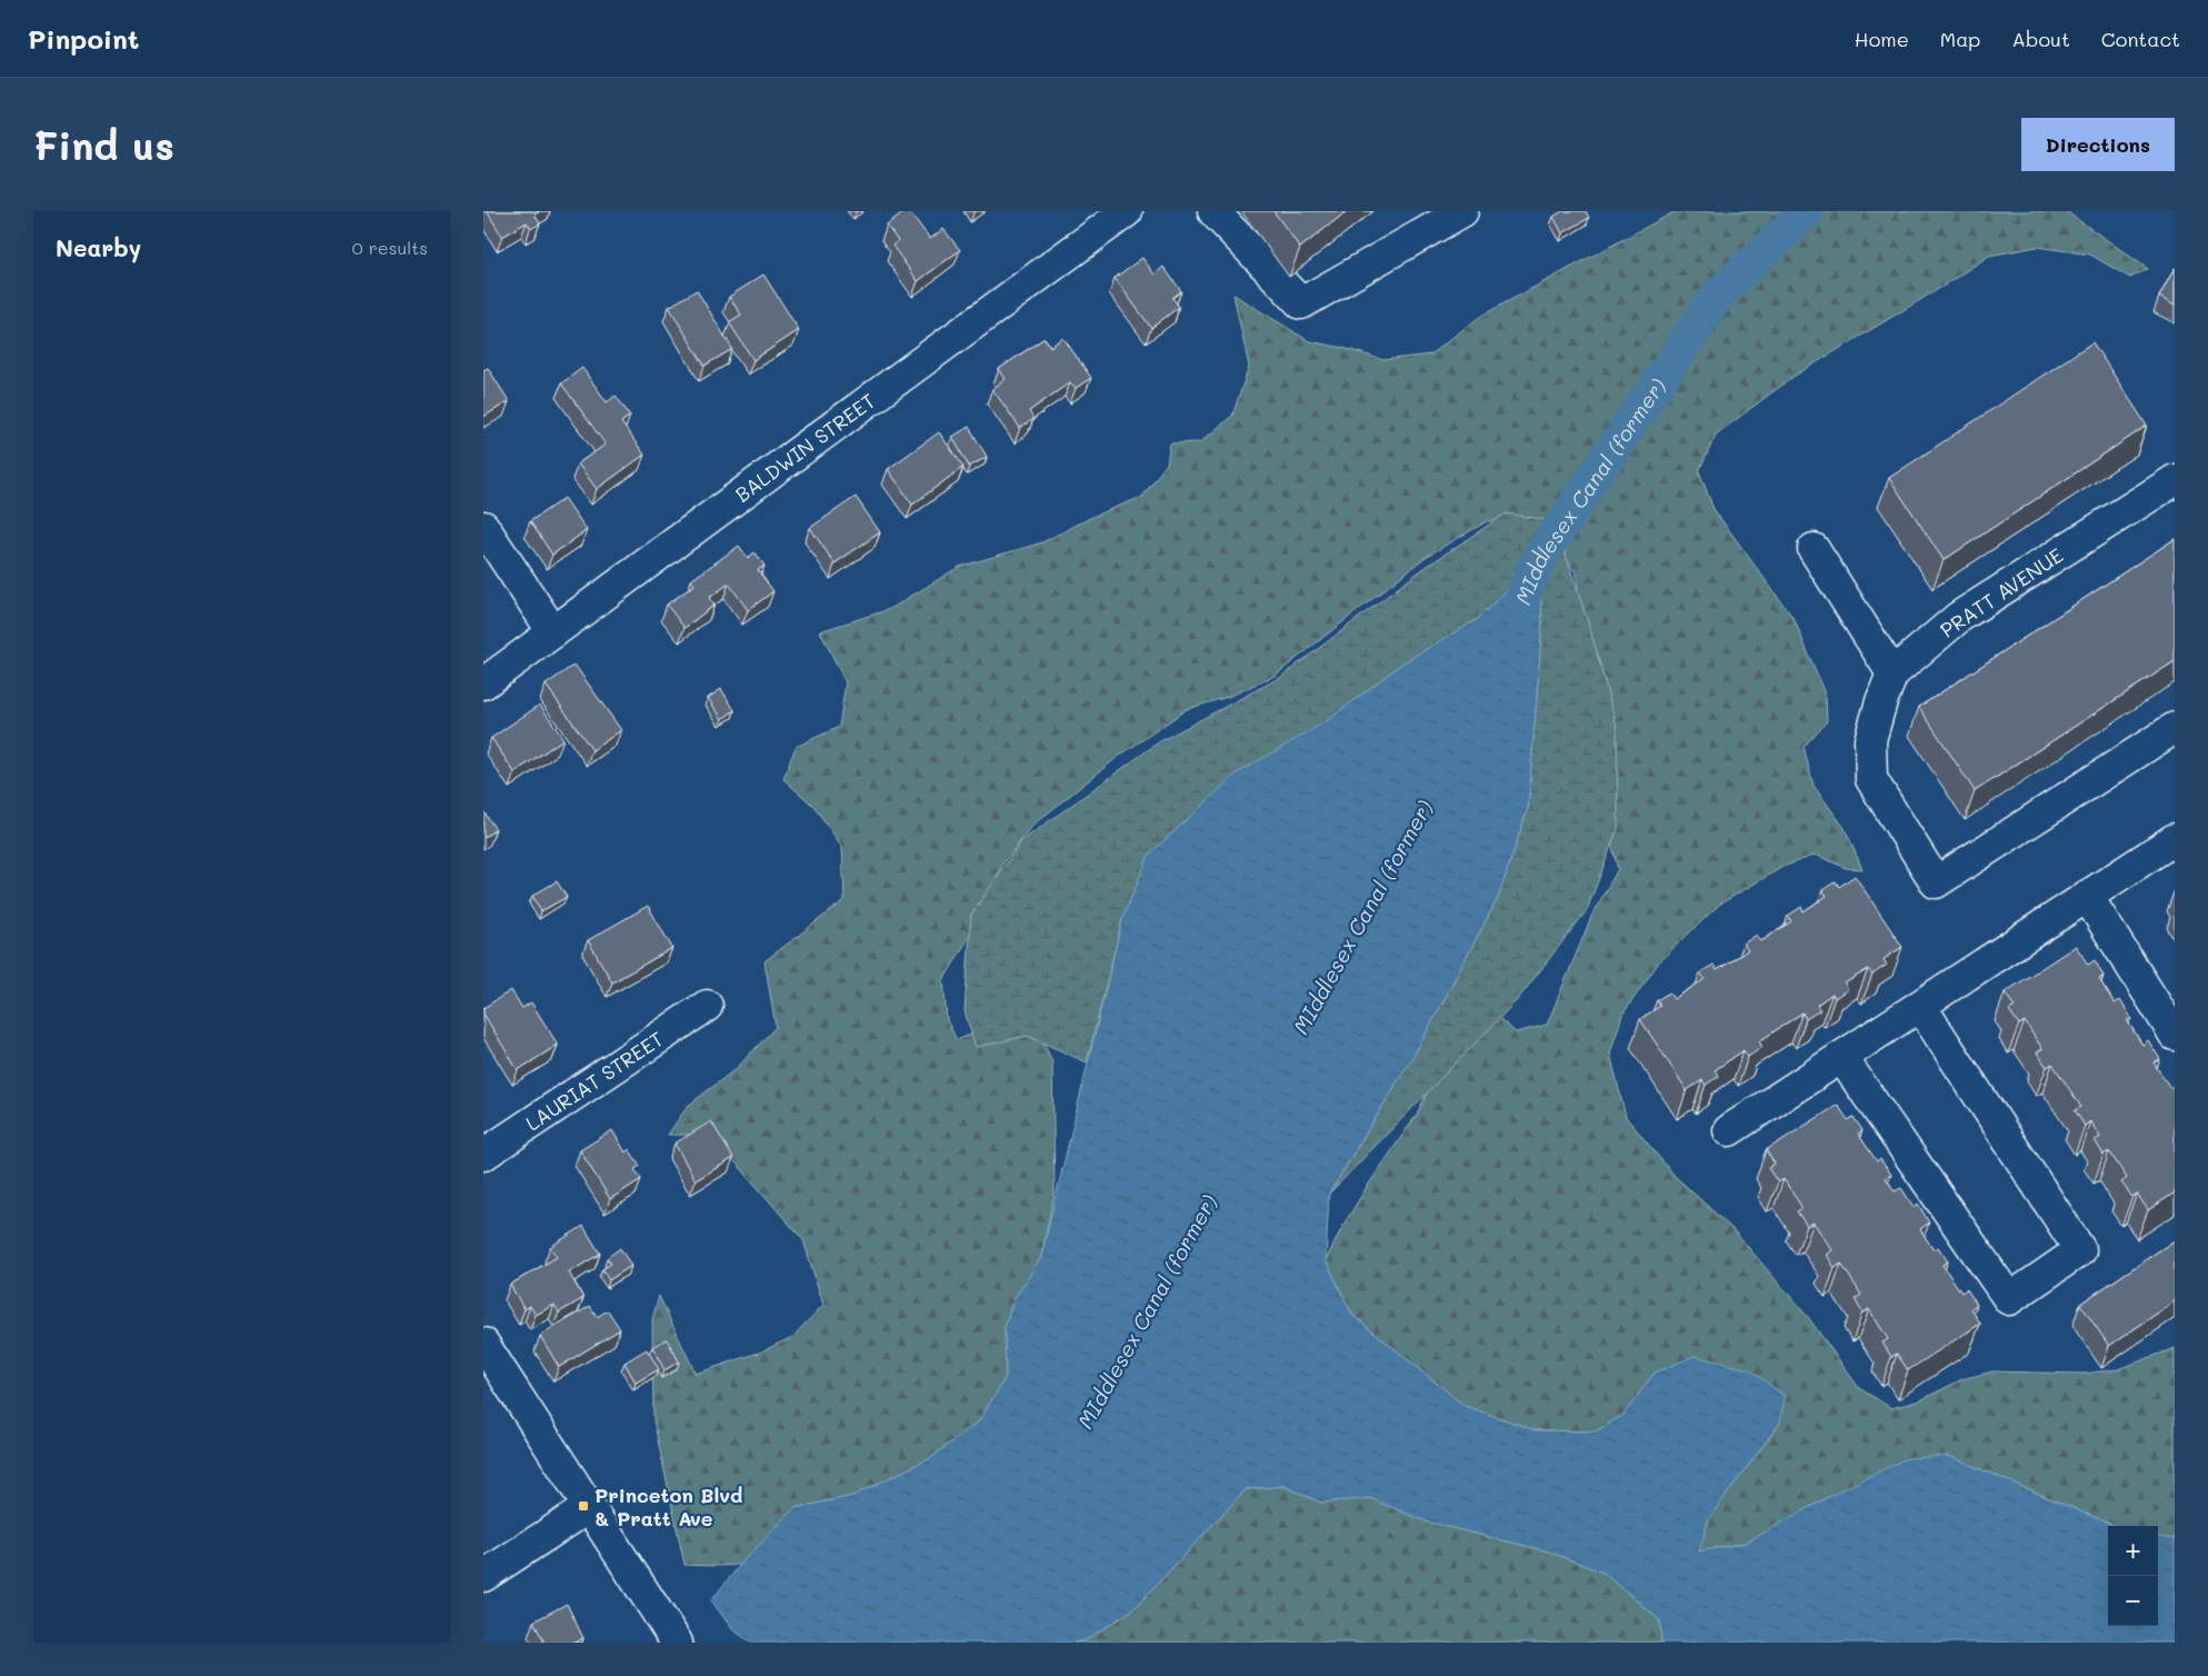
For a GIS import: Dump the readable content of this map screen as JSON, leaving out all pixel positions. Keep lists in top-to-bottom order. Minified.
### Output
{"streets":{"street":["BALDWIN STREET","PRATT AVENUE","LAURIAT STREET"]},"water":["MIddlesex Canal (former)"],"places":{"transit":["Princeton Blvd & Pratt Ave"]},"page":{"header":"Pinpoint","nav":["Home","Map","About","Contact"],"buttons":"Directions","title":"Find us","heading":["Nearby","0 results"],"map_buttons":["+","−"]}}
